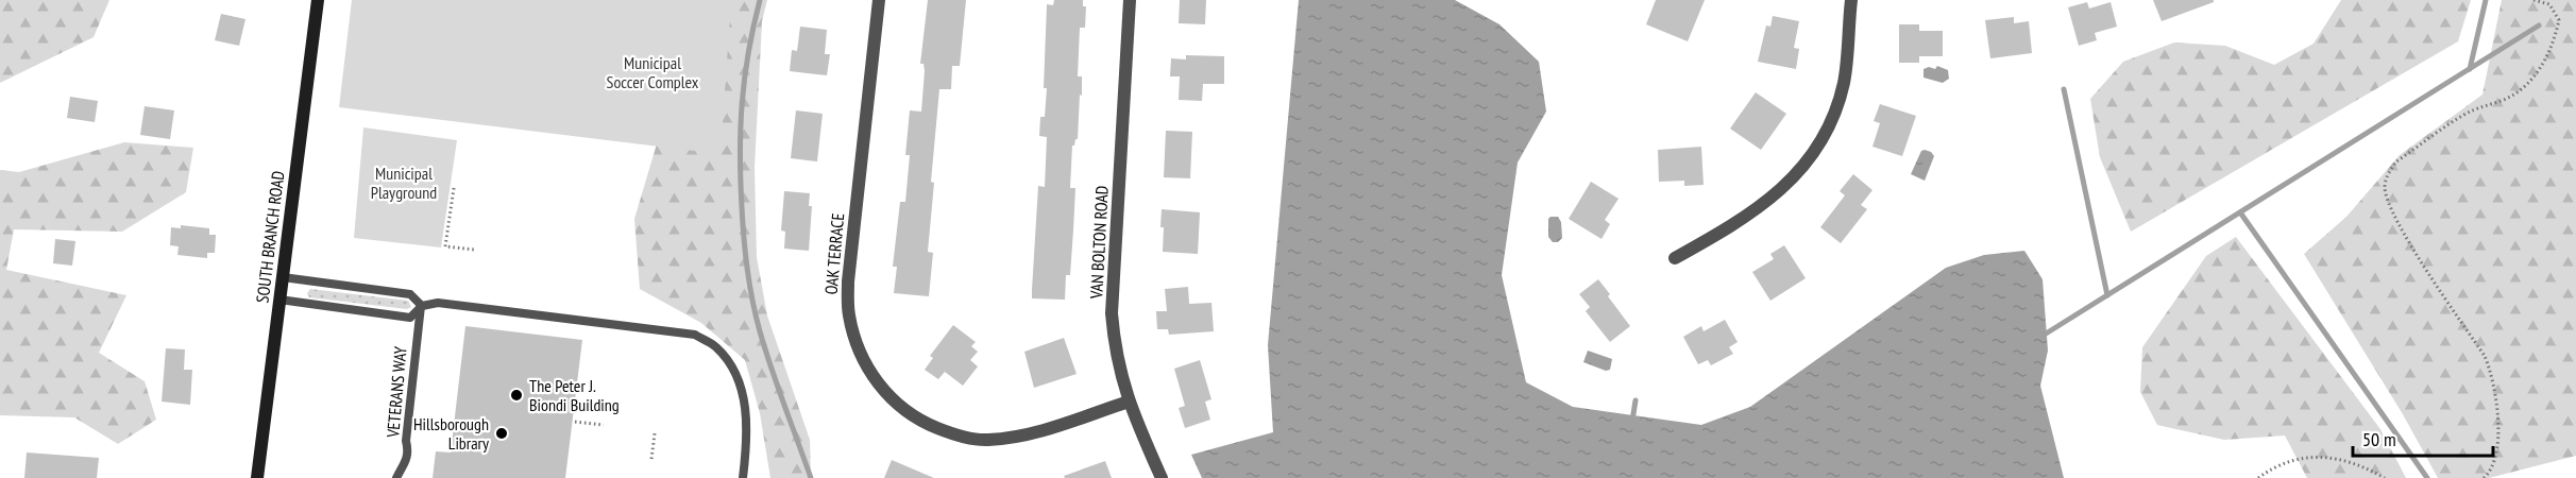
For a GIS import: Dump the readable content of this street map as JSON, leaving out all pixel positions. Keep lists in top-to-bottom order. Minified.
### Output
{"streets":{"street":["SOUTH BRANCH ROAD","VAN BOLTON ROAD","OAK TERRACE"],"lane":["VETERANS WAY"]},"crossings":[["VAN BOLTON ROAD","OAK TERRACE"]],"parks":["Municipal Soccer Complex","Municipal Playground"],"places":["The Peter J. Biondi Building","Hillsborough Library"],"scale_bar":"50 m"}
